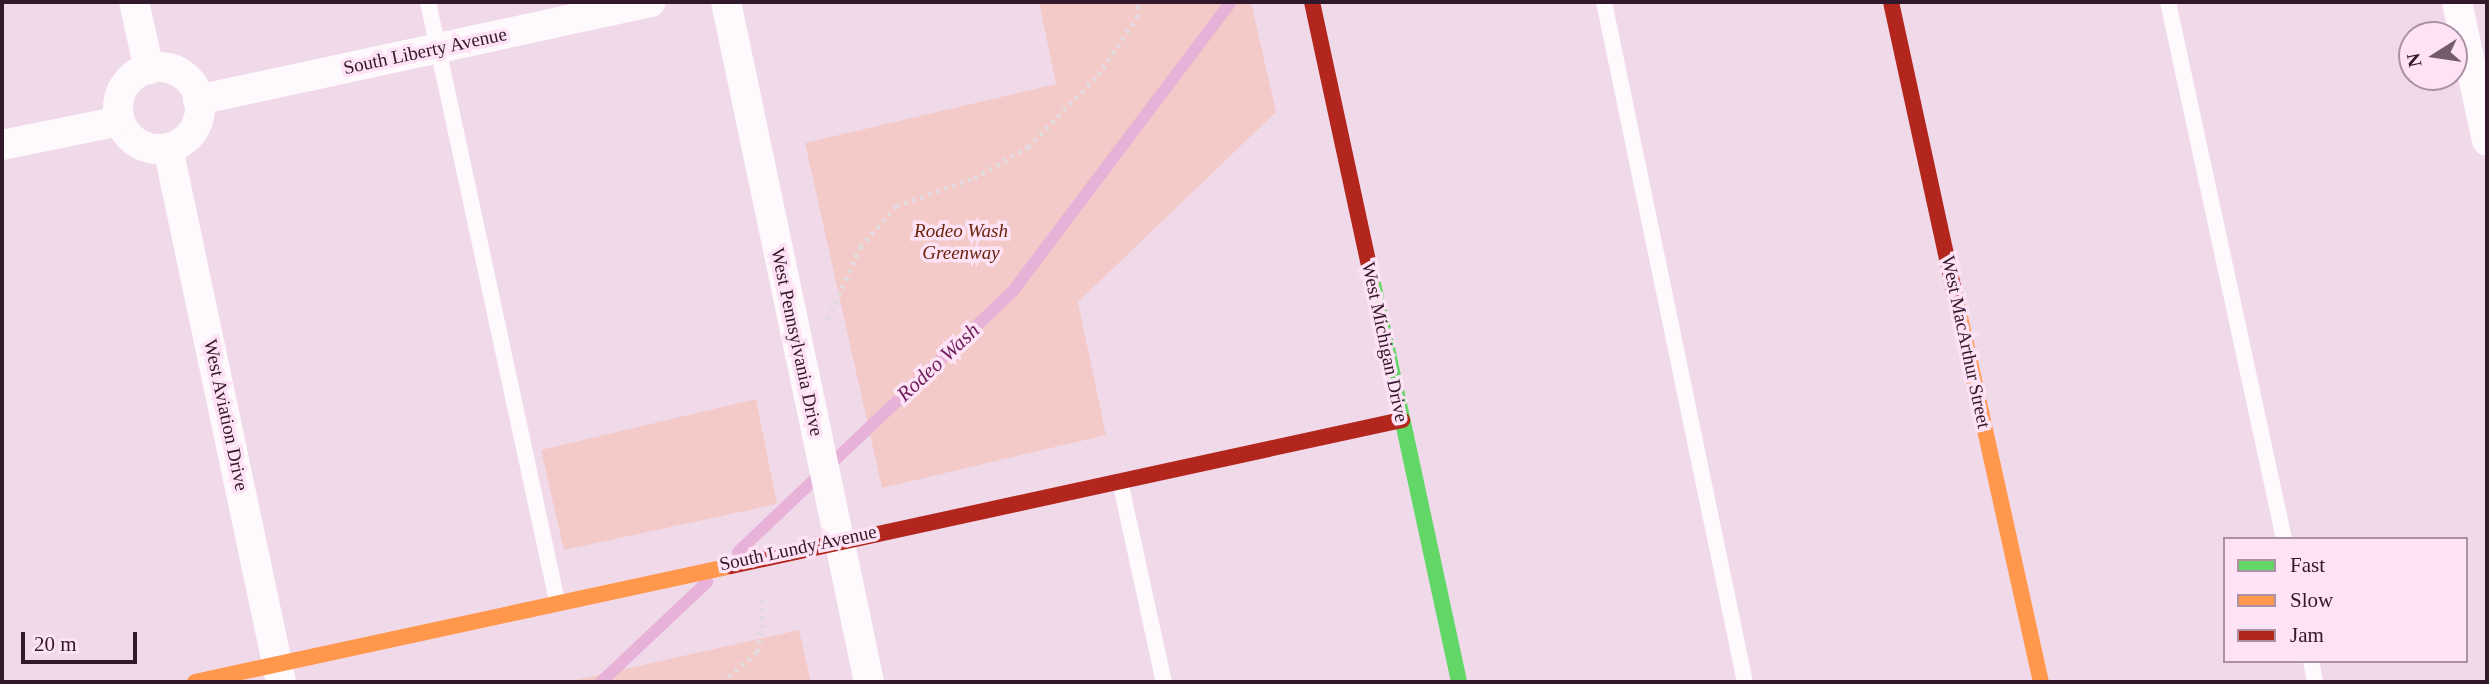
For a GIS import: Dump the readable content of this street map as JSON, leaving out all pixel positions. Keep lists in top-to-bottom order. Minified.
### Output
{"streets":{"street":["South Liberty Avenue","West Pennsylvania Drive","West Michigan Drive","West MacArthur Street","West Aviation Drive","South Lundy Avenue"]},"crossings":[["South Liberty Avenue","West Aviation Drive"],["West Pennsylvania Drive","South Lundy Avenue"],["West Michigan Drive","South Lundy Avenue"],["West Aviation Drive","South Lundy Avenue"]],"water":["Rodeo Wash"],"parks":["Rodeo Wash Greenway"],"legend":["Fast","Slow","Jam"],"scale_bar":"20 m","north":"left"}
